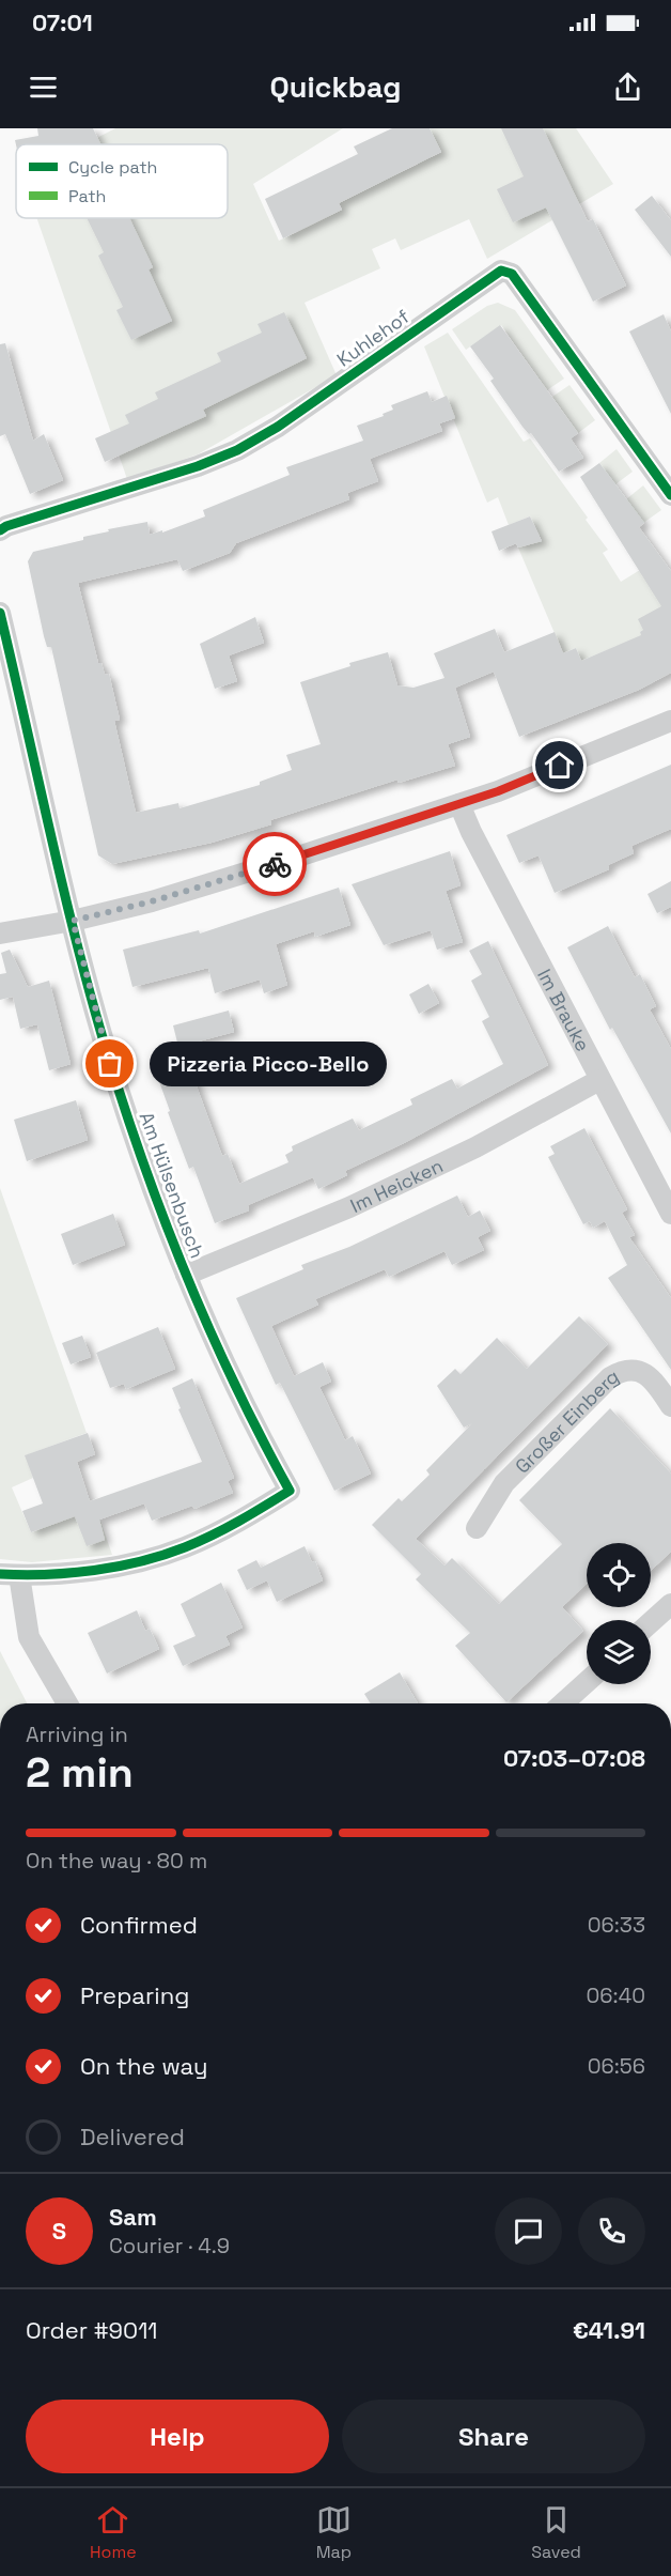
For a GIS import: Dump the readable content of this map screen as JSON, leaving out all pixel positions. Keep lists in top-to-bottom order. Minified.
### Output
{"streets":{"street":["Kuhlehof","Im Brauke","Am Hülsenbusch","Im Heicken","Großer Einberg"]},"crossings":[["Im Brauke","Im Heicken"],["Am Hülsenbusch","Im Heicken"]],"places":["Pizzeria Picco-Bello"],"legend":["Cycle path","Path"],"page":{"status":"07:01","header":"Quickbag","bubble":"Pizzeria Picco-Bello","heading":["2 min","Arriving in","07:03–07:08"],"panel":["Sam","Courier · 4.9","Order #9011","€41.91"],"bar":"On the way · 80 m","list":[["Confirmed","06:33"],["Preparing","06:40"],["On the way","06:56"],"Delivered"],"round":"S","buttons":["Help","Share"],"tabs":["Home","Map","Saved"]}}
